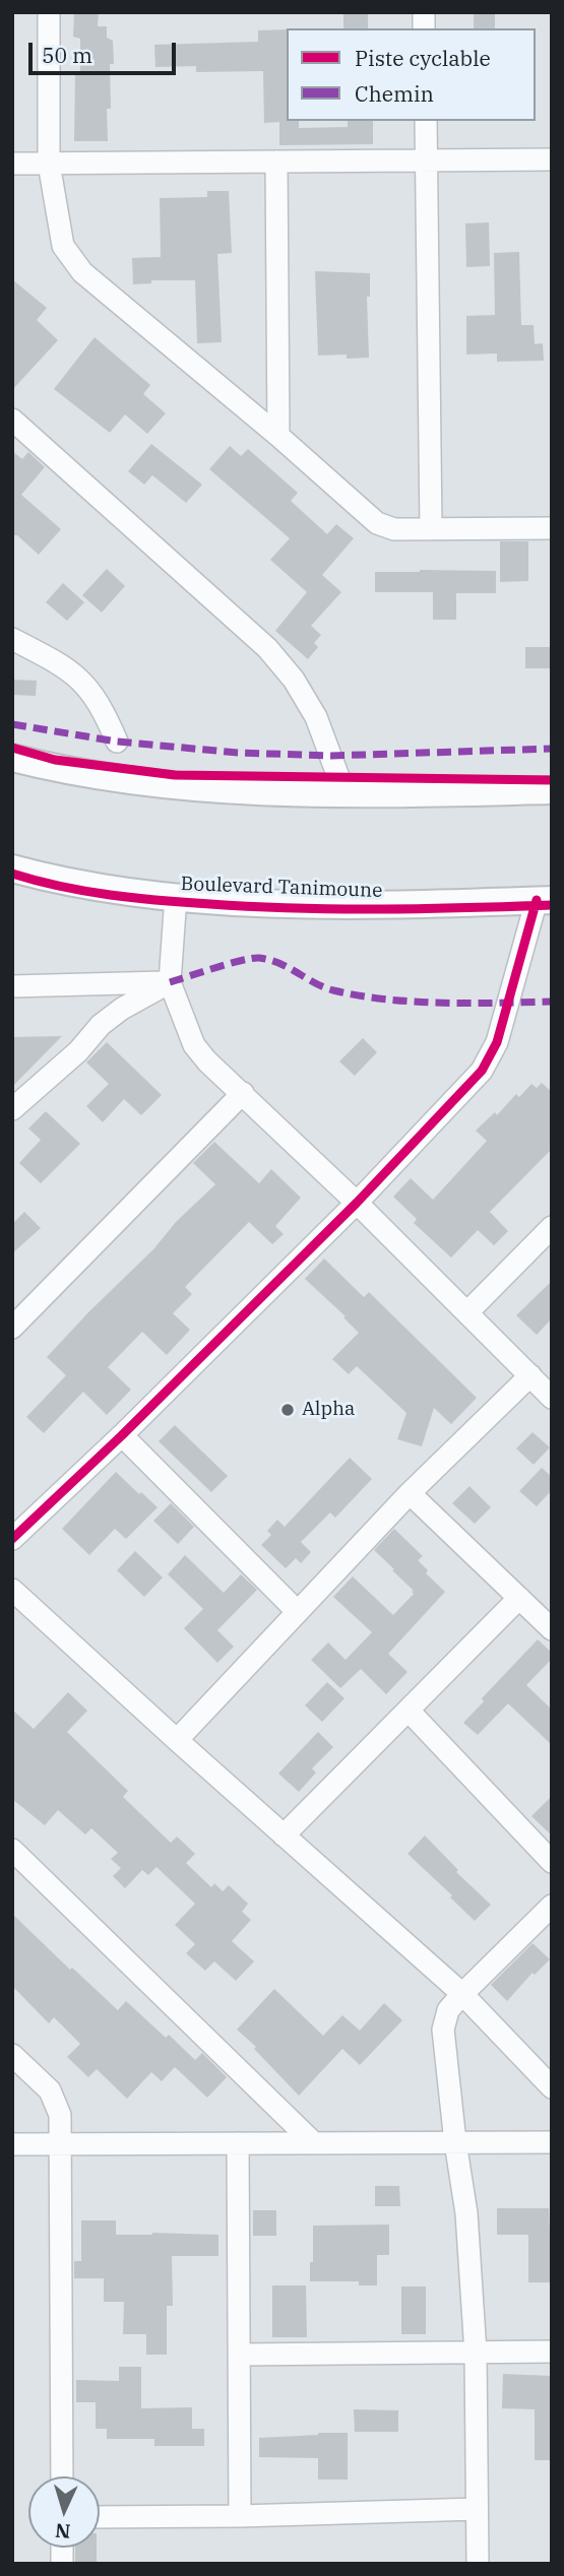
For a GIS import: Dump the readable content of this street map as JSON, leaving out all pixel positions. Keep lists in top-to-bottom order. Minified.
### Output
{"streets":{"main road":["Boulevard Tanimoune"]},"places":["Alpha"],"legend":["Piste cyclable","Chemin"],"scale_bar":"50 m","north":"bottom"}
